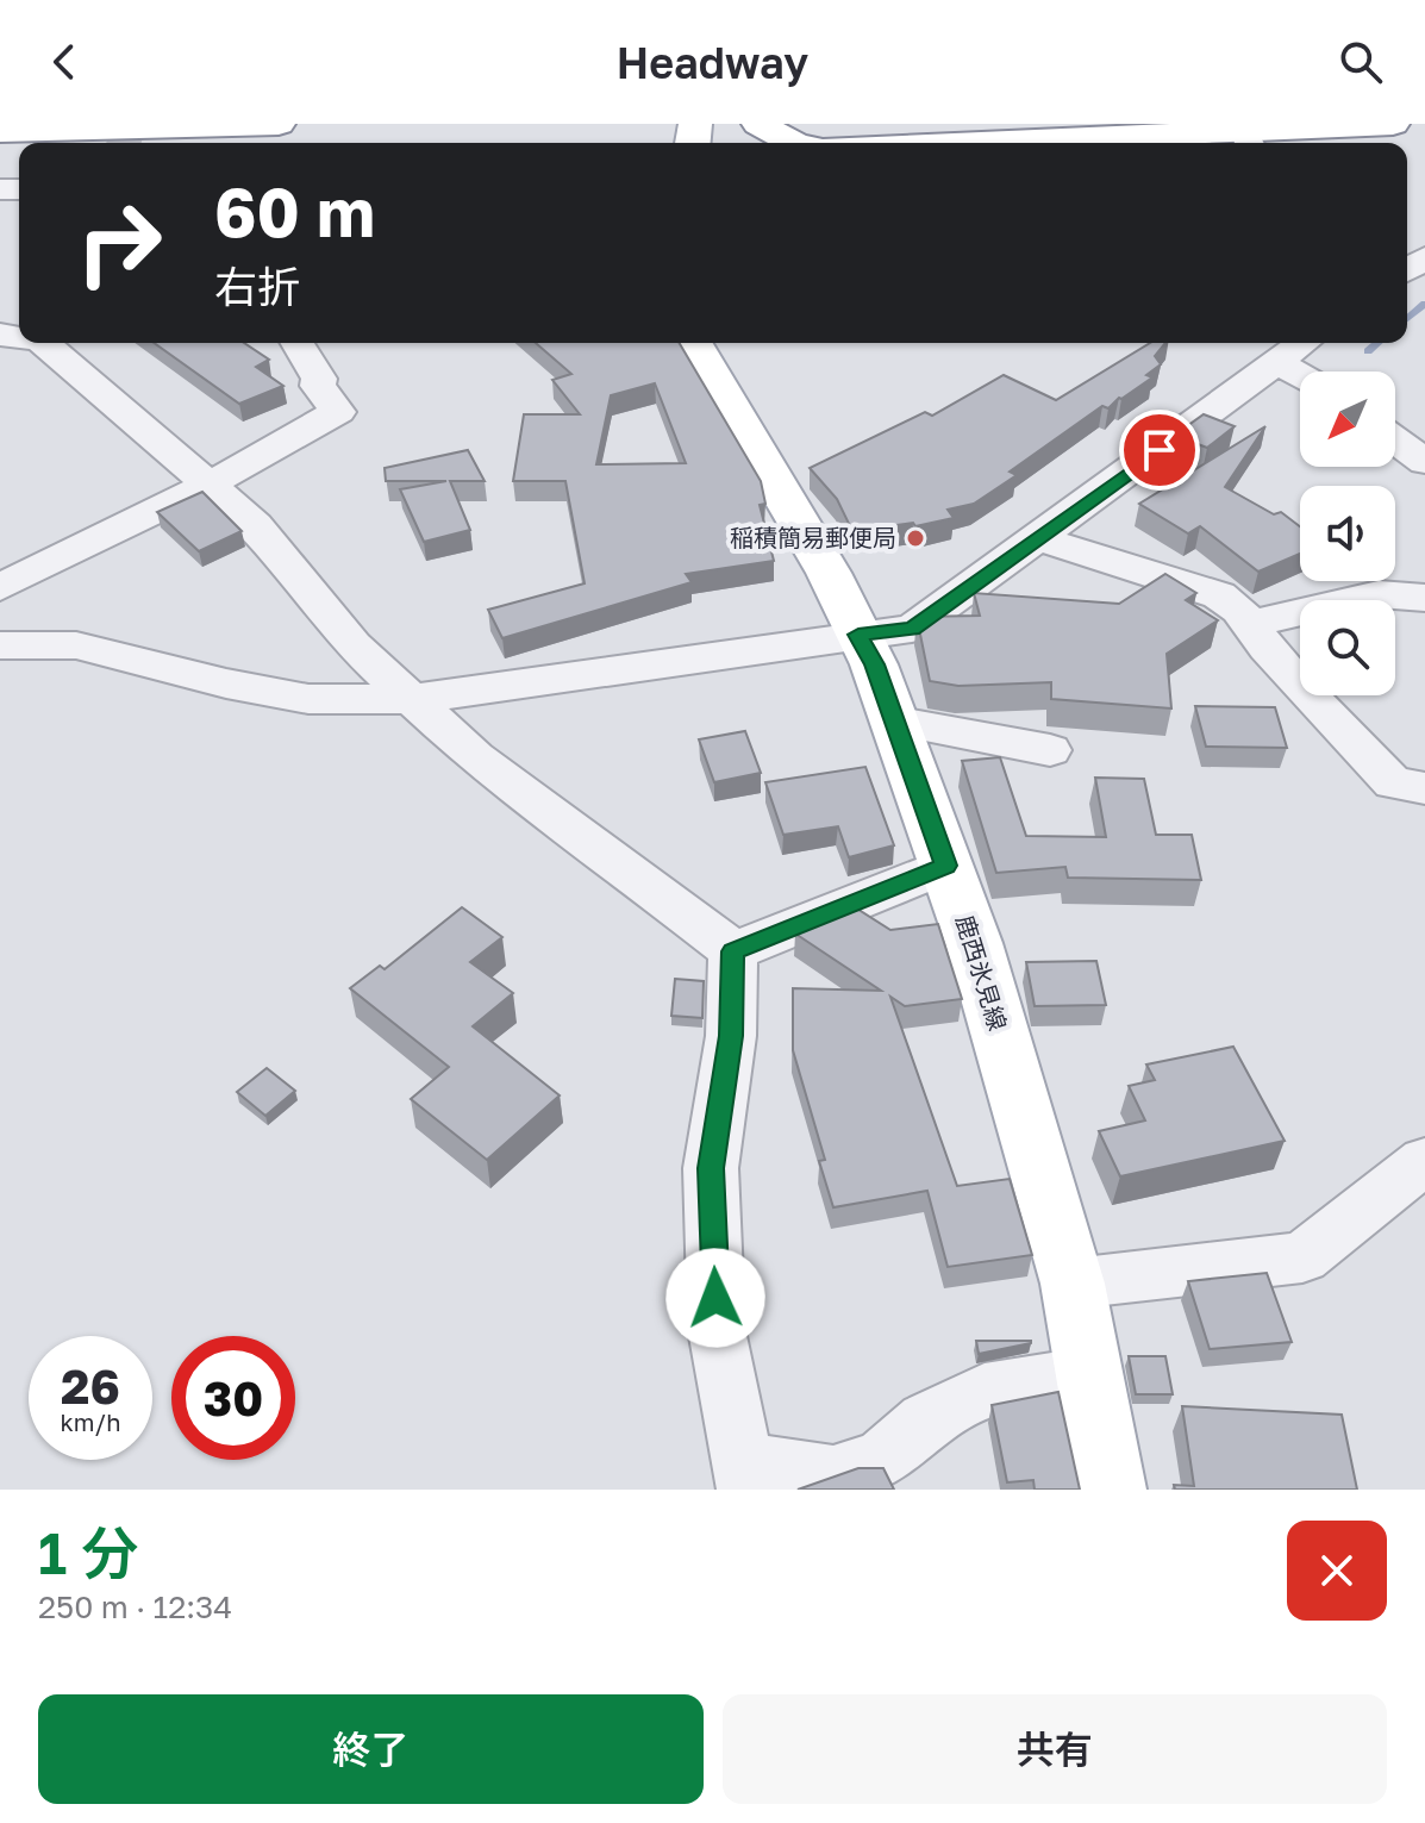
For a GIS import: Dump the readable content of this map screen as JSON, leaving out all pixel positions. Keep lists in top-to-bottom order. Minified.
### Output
{"streets":{"main road":["鹿西氷見線"]},"places":["稲積簡易郵便局"],"north":"bottom left","page":{"header":"Headway","turn":["60 m","右折"],"speed":"26 km/h","limit":"30","heading":["1 分","250 m · 12:34"],"buttons":["終了","共有"]}}
